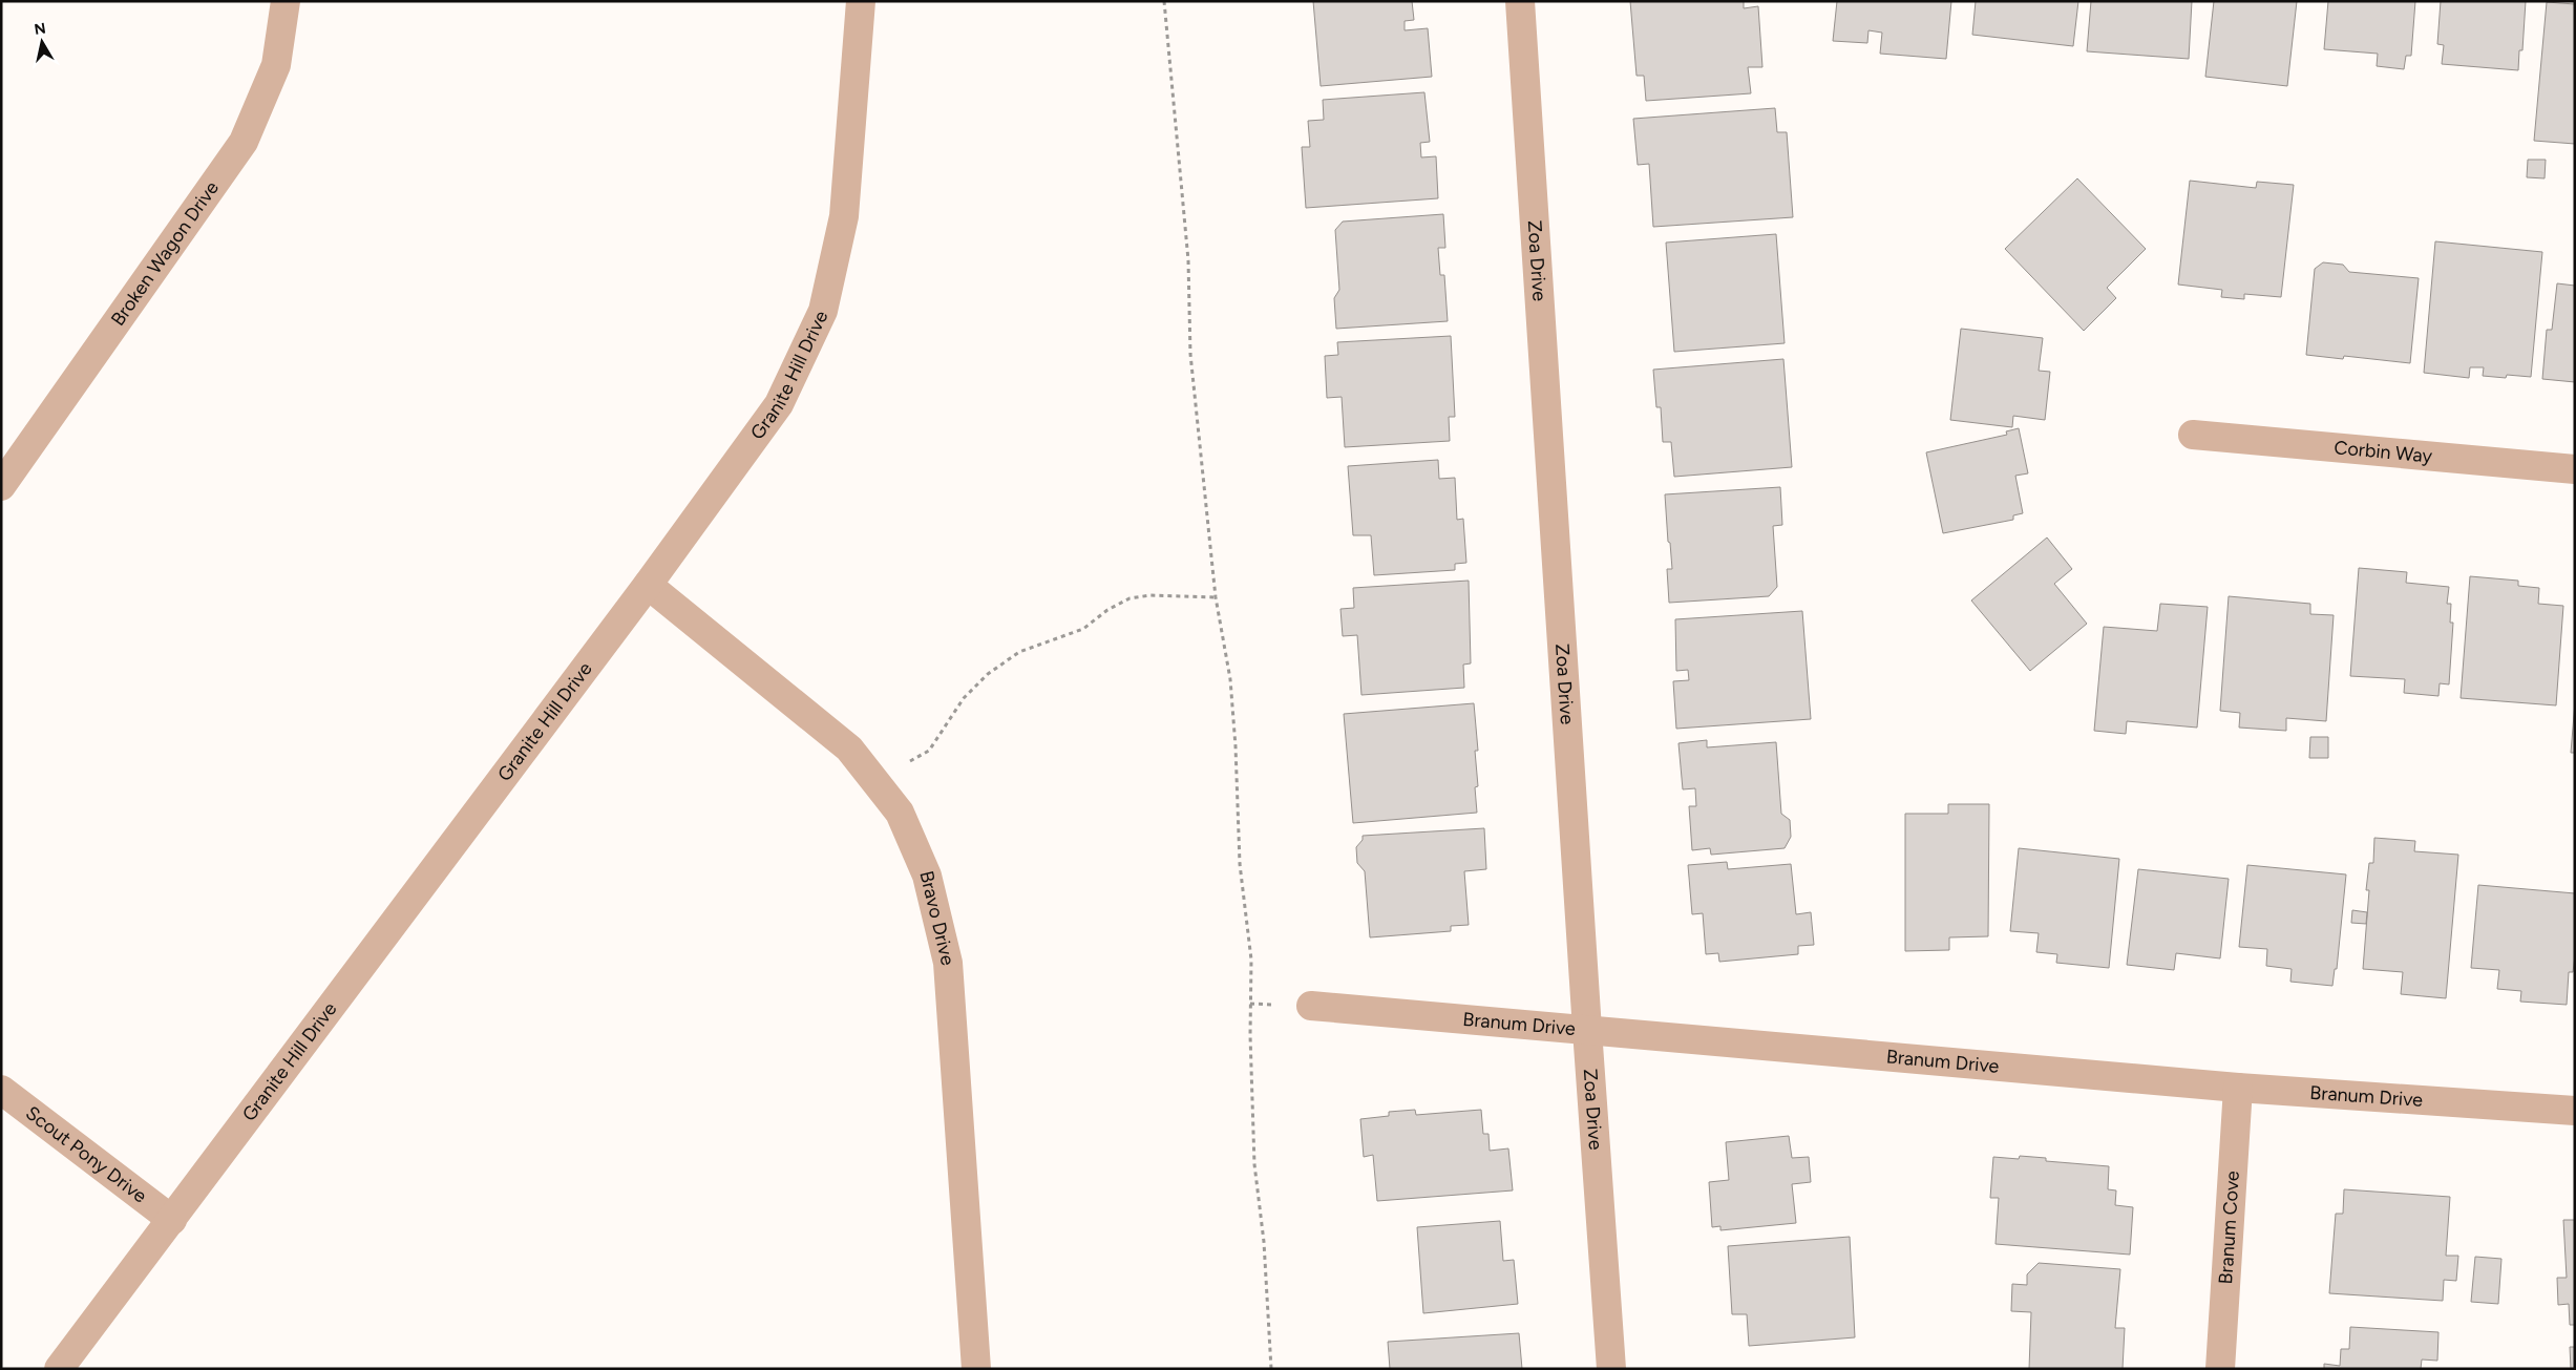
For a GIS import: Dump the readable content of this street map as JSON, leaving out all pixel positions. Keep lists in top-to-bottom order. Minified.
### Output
{"streets":{"street":["Broken Wagon Drive","Zoa Drive","Granite Hill Drive","Corbin Way","Bravo Drive","Branum Drive","Scout Pony Drive","Branum Cove"]},"crossings":[["Zoa Drive","Branum Drive"],["Granite Hill Drive","Bravo Drive"],["Granite Hill Drive","Scout Pony Drive"],["Branum Drive","Branum Cove"]],"north":"top"}
